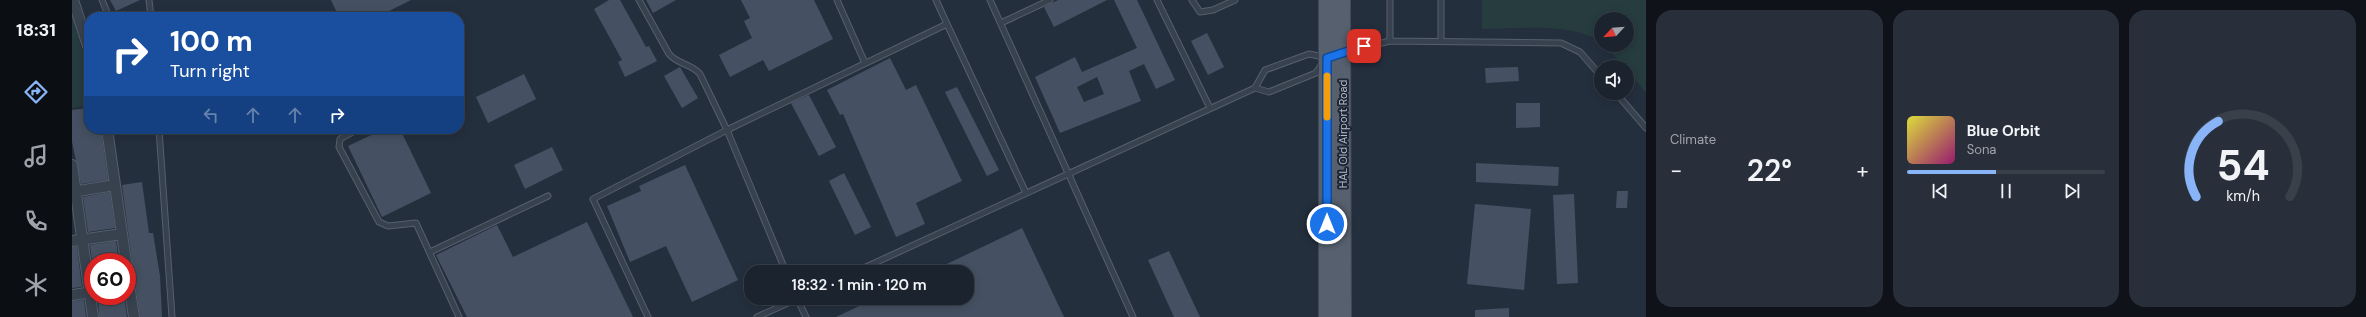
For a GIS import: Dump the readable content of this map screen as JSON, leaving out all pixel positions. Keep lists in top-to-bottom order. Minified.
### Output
{"streets":{"main road":["HAL Old Airport Road"]},"north":"bottom left","page":{"tabs":"18:31","tile":"Climate","turn":["100 m","Turn right"],"song":["Blue Orbit","Sona"],"heat":["−","22°","+"],"limit":"60","trip":"18:32 · 1 min · 120 m","gauge":["54","km/h"]}}
